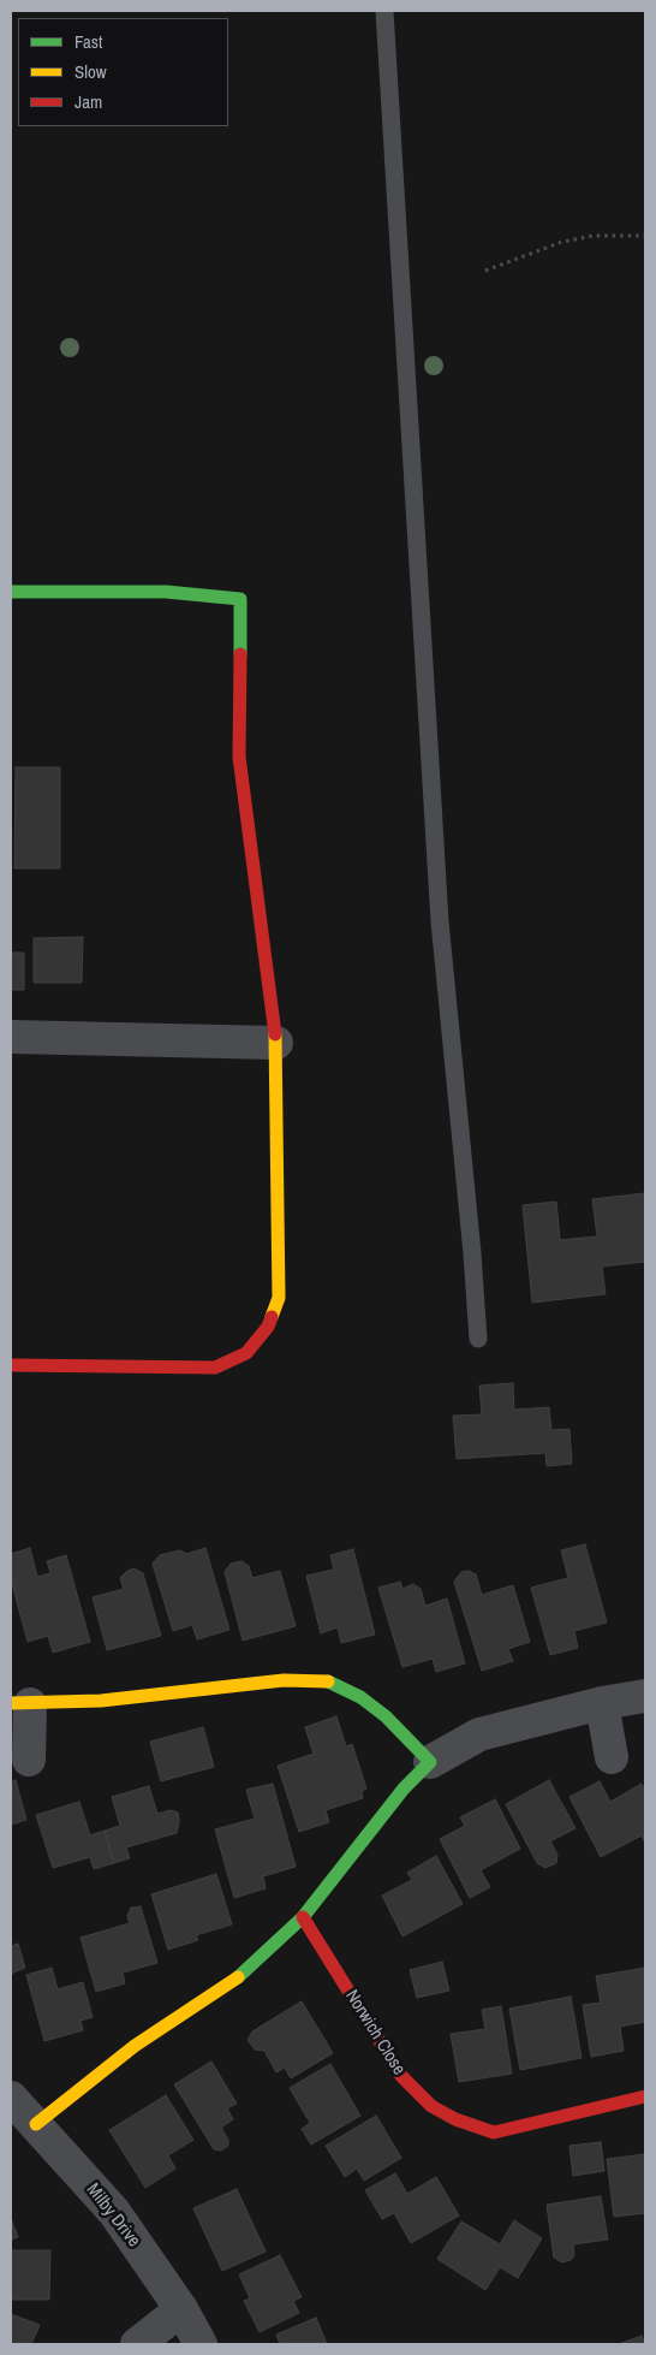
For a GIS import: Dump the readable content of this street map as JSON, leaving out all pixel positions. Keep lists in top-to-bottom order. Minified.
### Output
{"streets":{"street":["Norwich Close","Milby Drive"]},"legend":["Fast","Slow","Jam"]}
